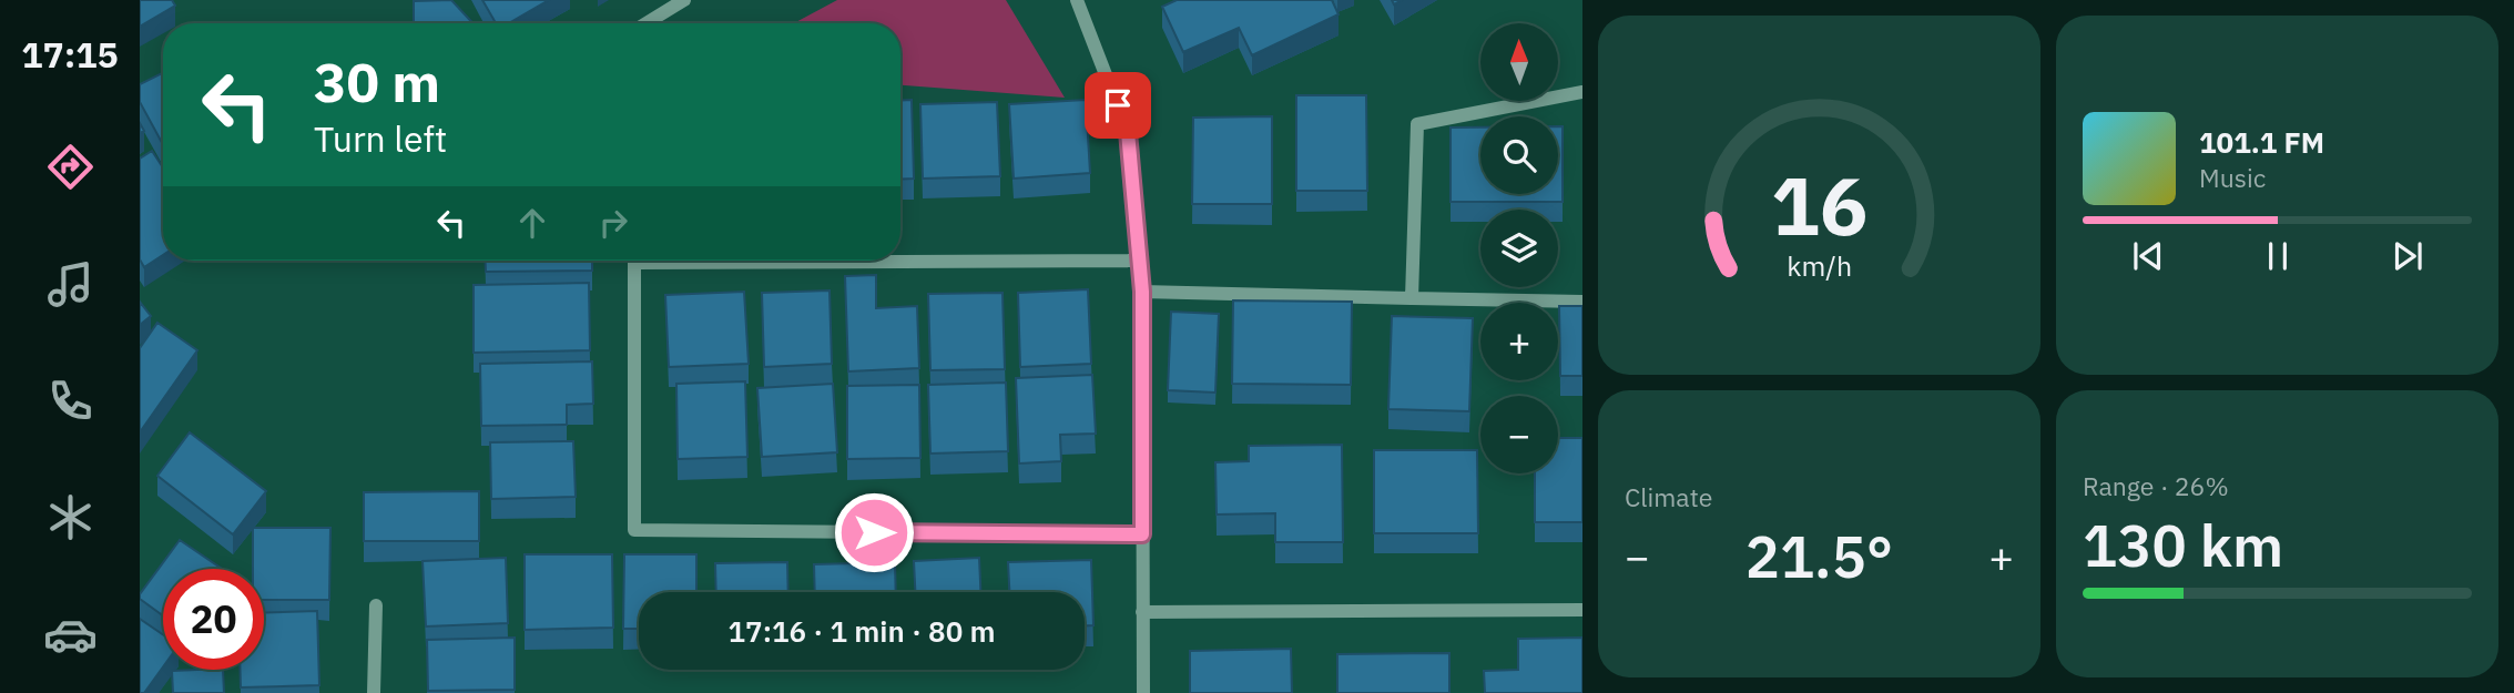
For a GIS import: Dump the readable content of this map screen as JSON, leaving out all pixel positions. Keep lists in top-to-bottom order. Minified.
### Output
{"north":"top","page":{"tabs":"17:15","map_buttons":["+","−"],"turn":["30 m","Turn left"],"song":["101.1 FM","Music"],"tile":["Climate",["Range · 26%","130 km"]],"heat":["−","21.5°","+"],"limit":"20","trip":"17:16 · 1 min · 80 m","gauge":["16","km/h"]}}
